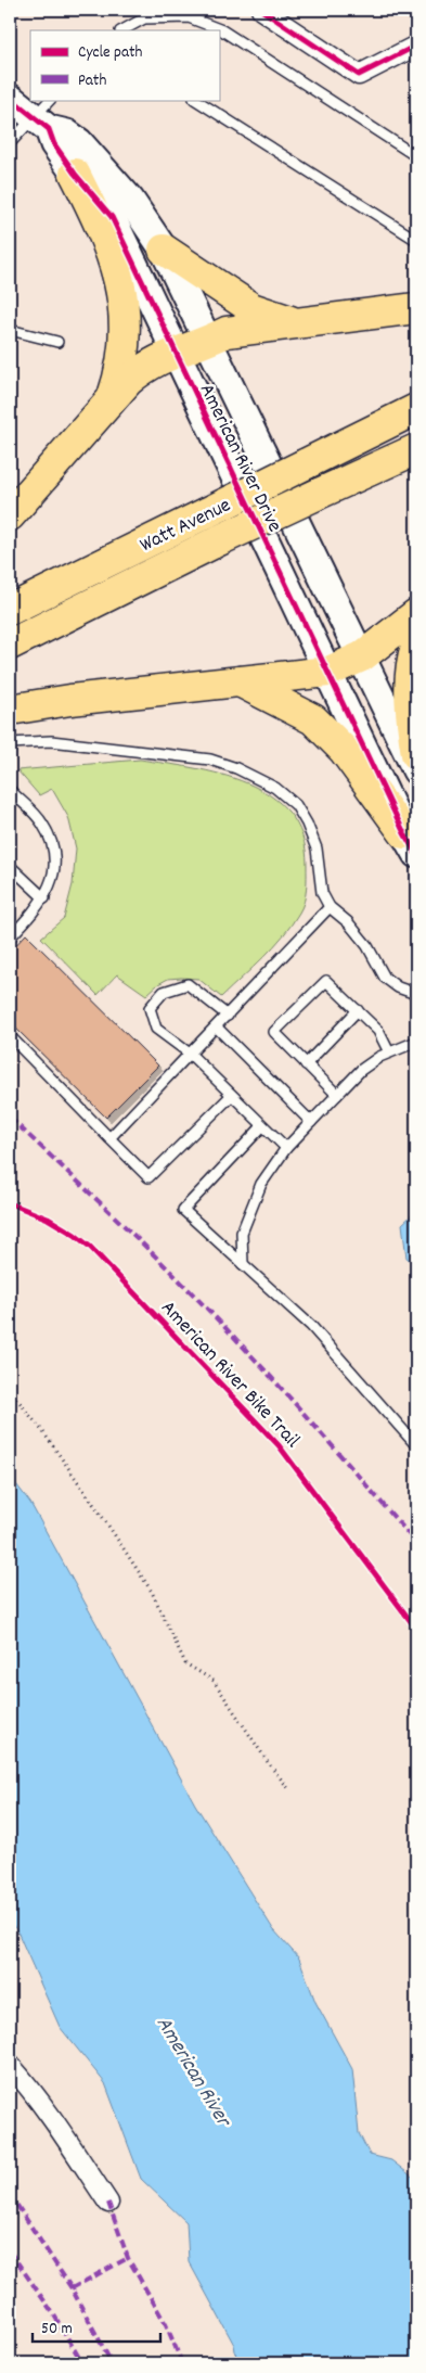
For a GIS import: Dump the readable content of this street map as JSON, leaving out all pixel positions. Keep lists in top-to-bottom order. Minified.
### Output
{"streets":{"main road":["Watt Avenue"],"street":["American River Drive"],"cycle path":["American River Bike Trail"]},"water":["American River"],"legend":["Cycle path","Path"],"scale_bar":"50 m"}
